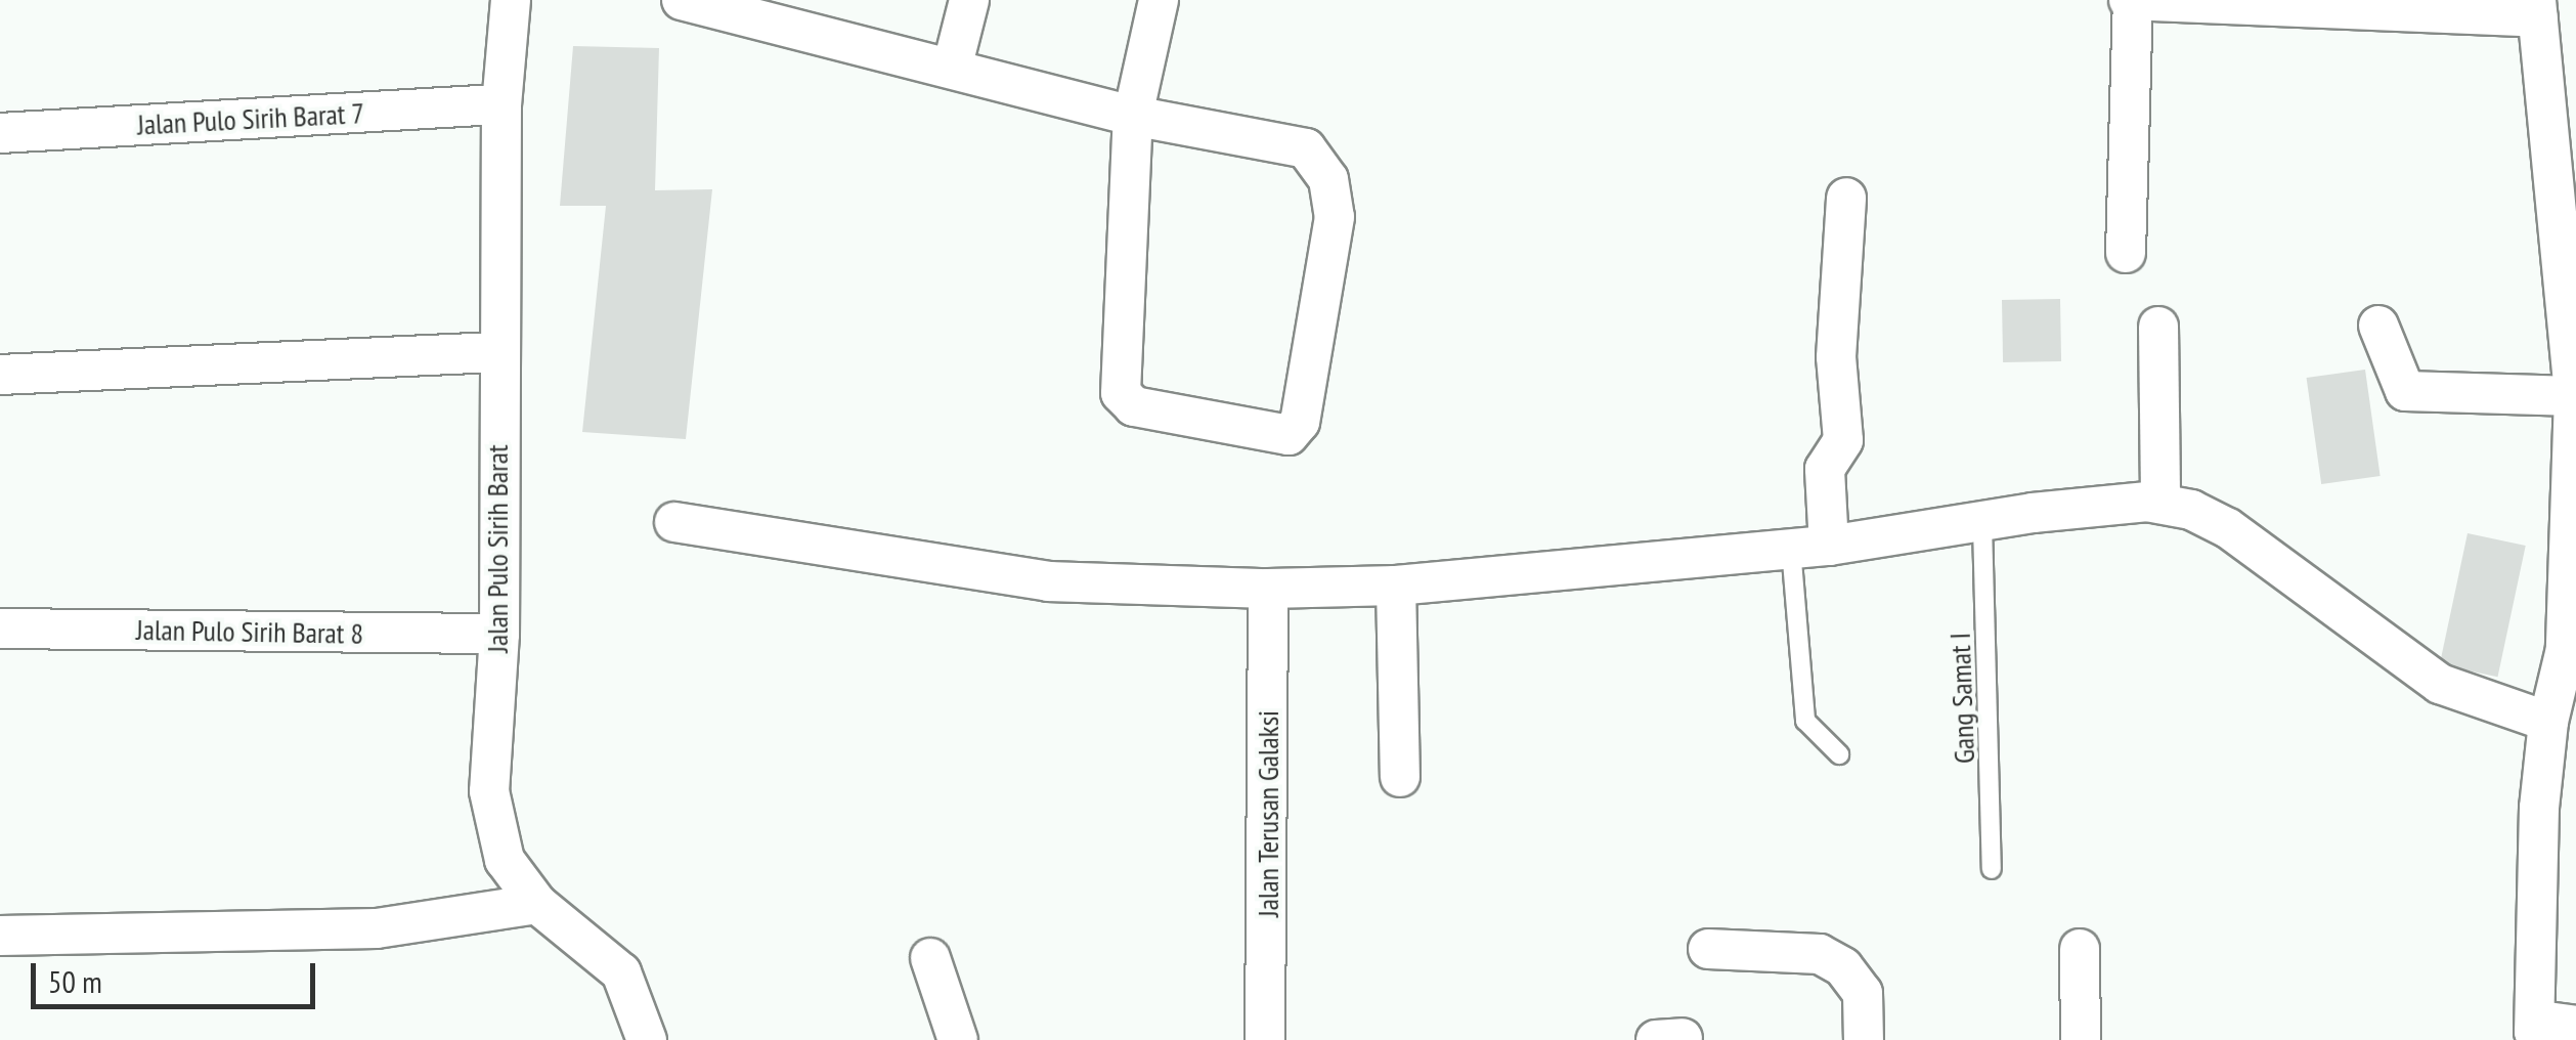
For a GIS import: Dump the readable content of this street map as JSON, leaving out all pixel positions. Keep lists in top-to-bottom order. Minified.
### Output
{"streets":{"street":["Jalan Pulo Sirih Barat 7","Jalan Pulo Sirih Barat","Jalan Pulo Sirih Barat 8","Jalan Terusan Galaksi"],"lane":["Gang Samat I"]},"crossings":[["Jalan Pulo Sirih Barat 7","Jalan Pulo Sirih Barat"],["Jalan Pulo Sirih Barat","Jalan Pulo Sirih Barat 8"]],"scale_bar":"50 m"}
